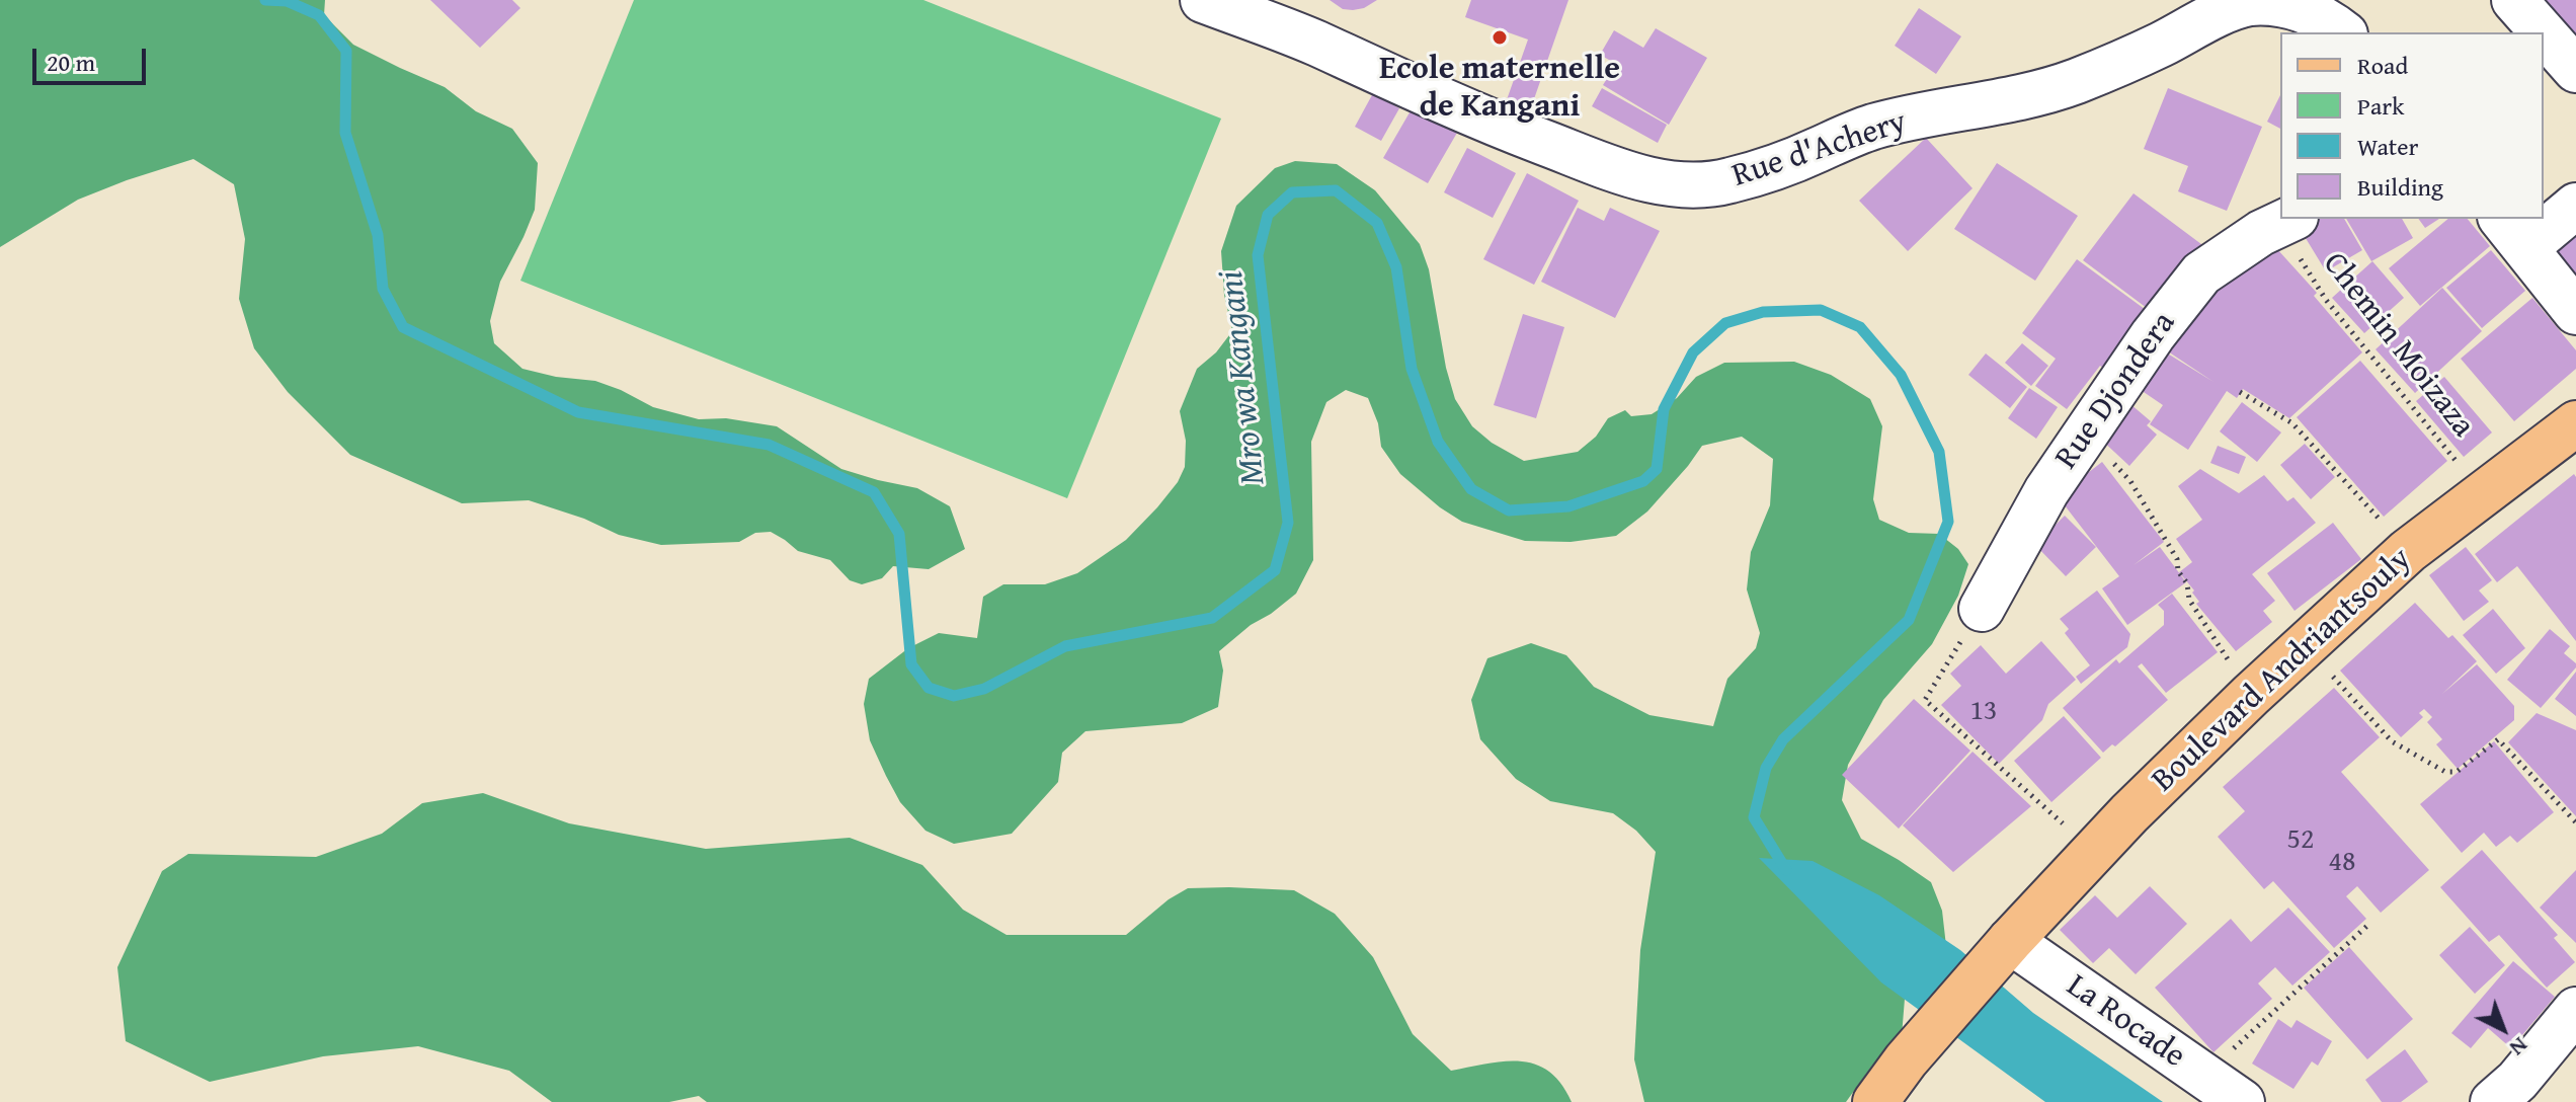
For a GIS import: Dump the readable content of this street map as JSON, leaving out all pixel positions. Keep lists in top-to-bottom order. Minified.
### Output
{"streets":{"main road":["Boulevard Andriantsouly"],"street":["Rue d'Achery","Rue Djondera","La Rocade"],"path":["Chemin Moizaza"]},"crossings":[["Chemin Moizaza","Rue Djondera"],["Chemin Moizaza","Boulevard Andriantsouly"],["Boulevard Andriantsouly","La Rocade"]],"water":["Mro wa Kangani"],"places":["Ecole maternelle de Kangani"],"house_numbers":["13","52","48"],"legend":["Road","Park","Water","Building"],"scale_bar":"20 m","north":"bottom right"}
